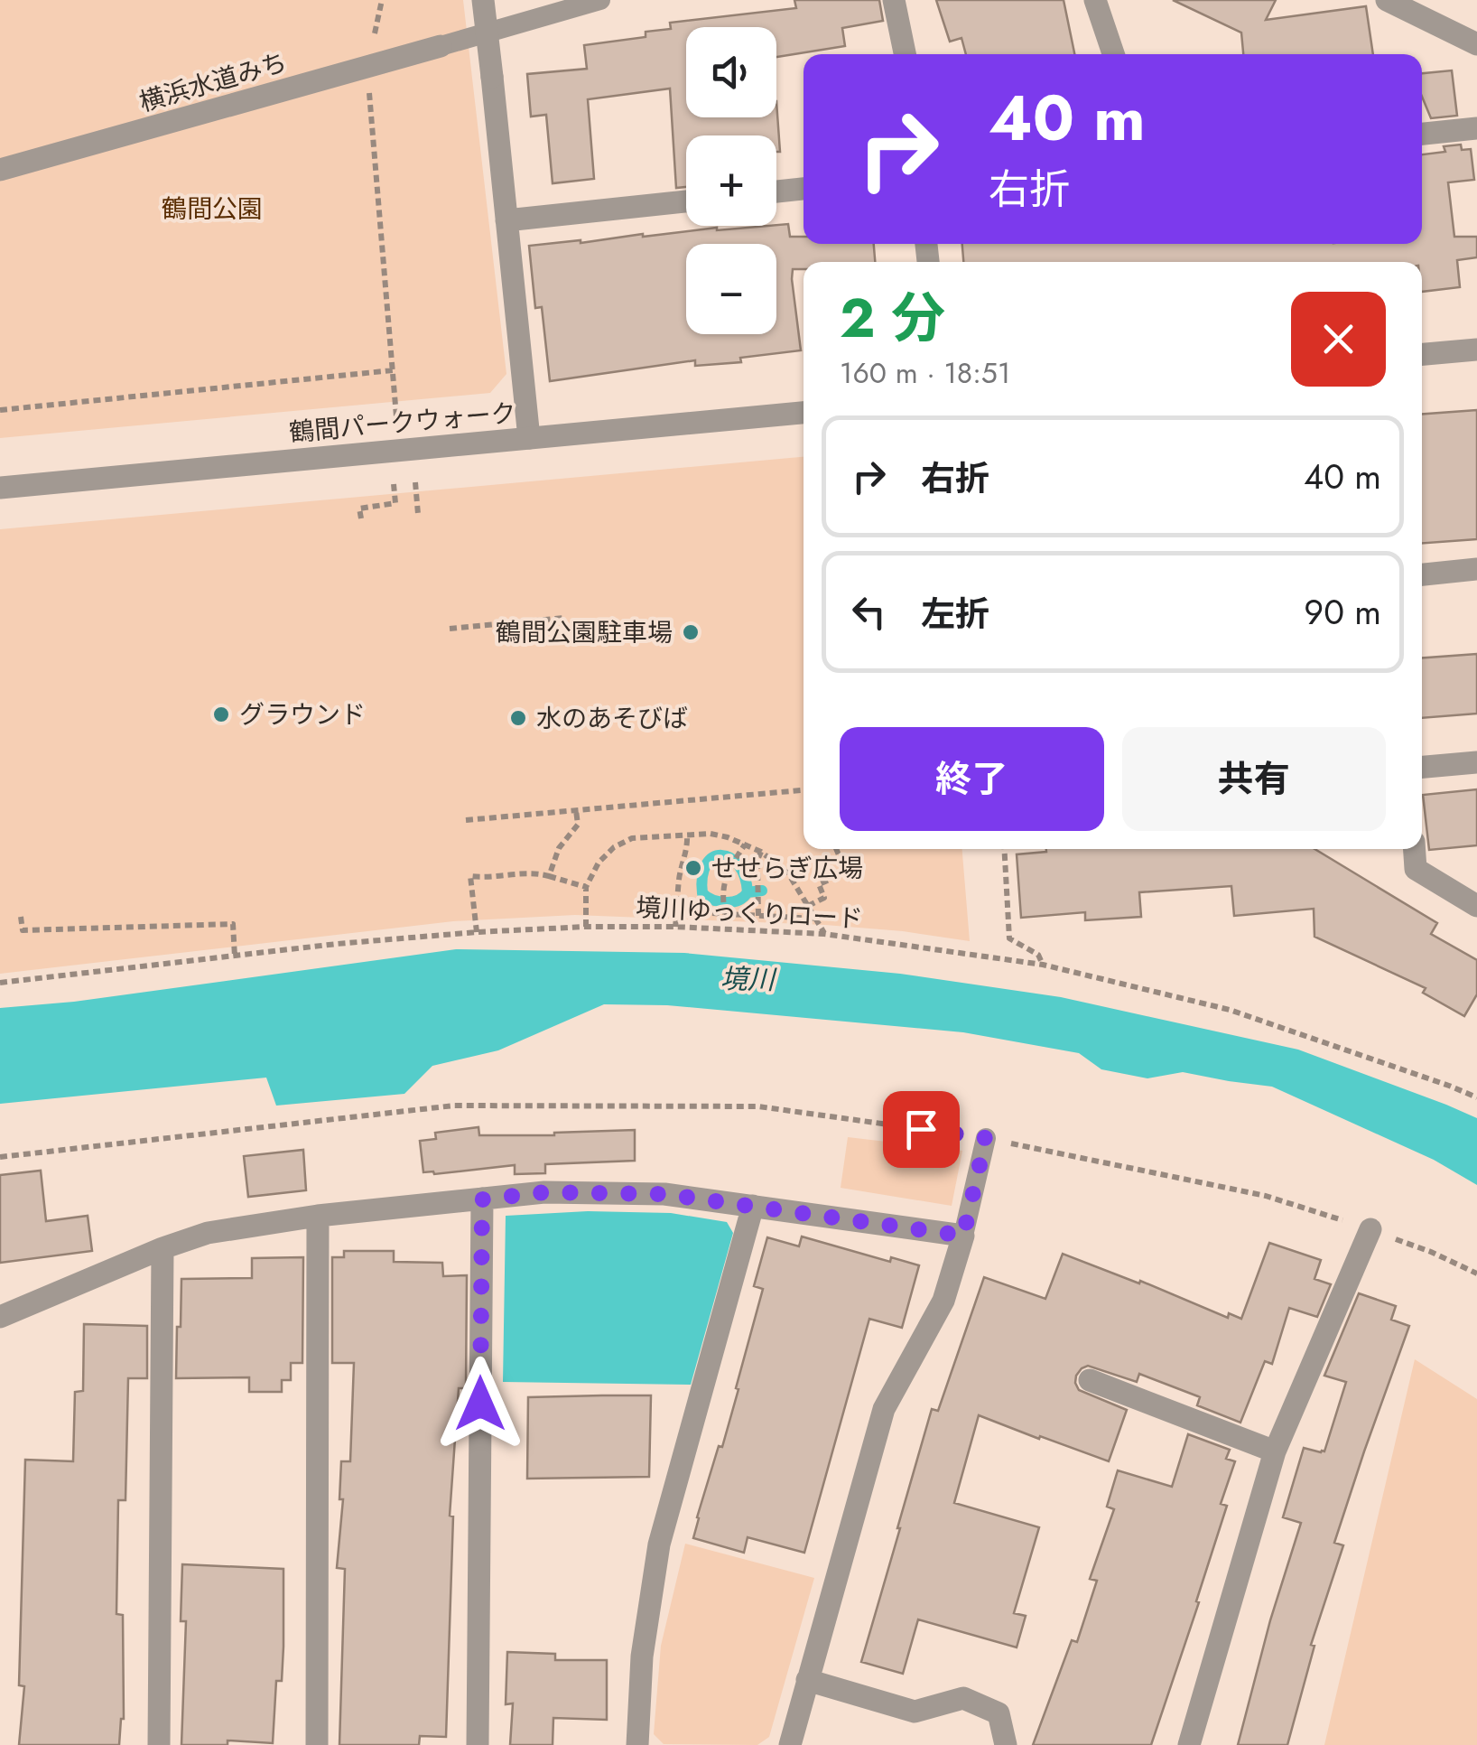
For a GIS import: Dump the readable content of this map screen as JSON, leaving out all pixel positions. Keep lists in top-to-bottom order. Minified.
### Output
{"streets":{"street":["横浜水道みち","鶴間パークウォーク"],"path":["境川ゆっくりロード"]},"water":["境川"],"parks":["鶴間公園"],"places":["鶴間公園駐車場","グラウンド","水のあそびば","せせらぎ広場"],"page":{"map_buttons":["+","−"],"turn":["40 m","右折"],"heading":["2 分","160 m · 18:51"],"list":[{"name":"右折","value":"40 m"},{"name":"左折","value":"90 m"}],"buttons":["終了","共有"]}}
